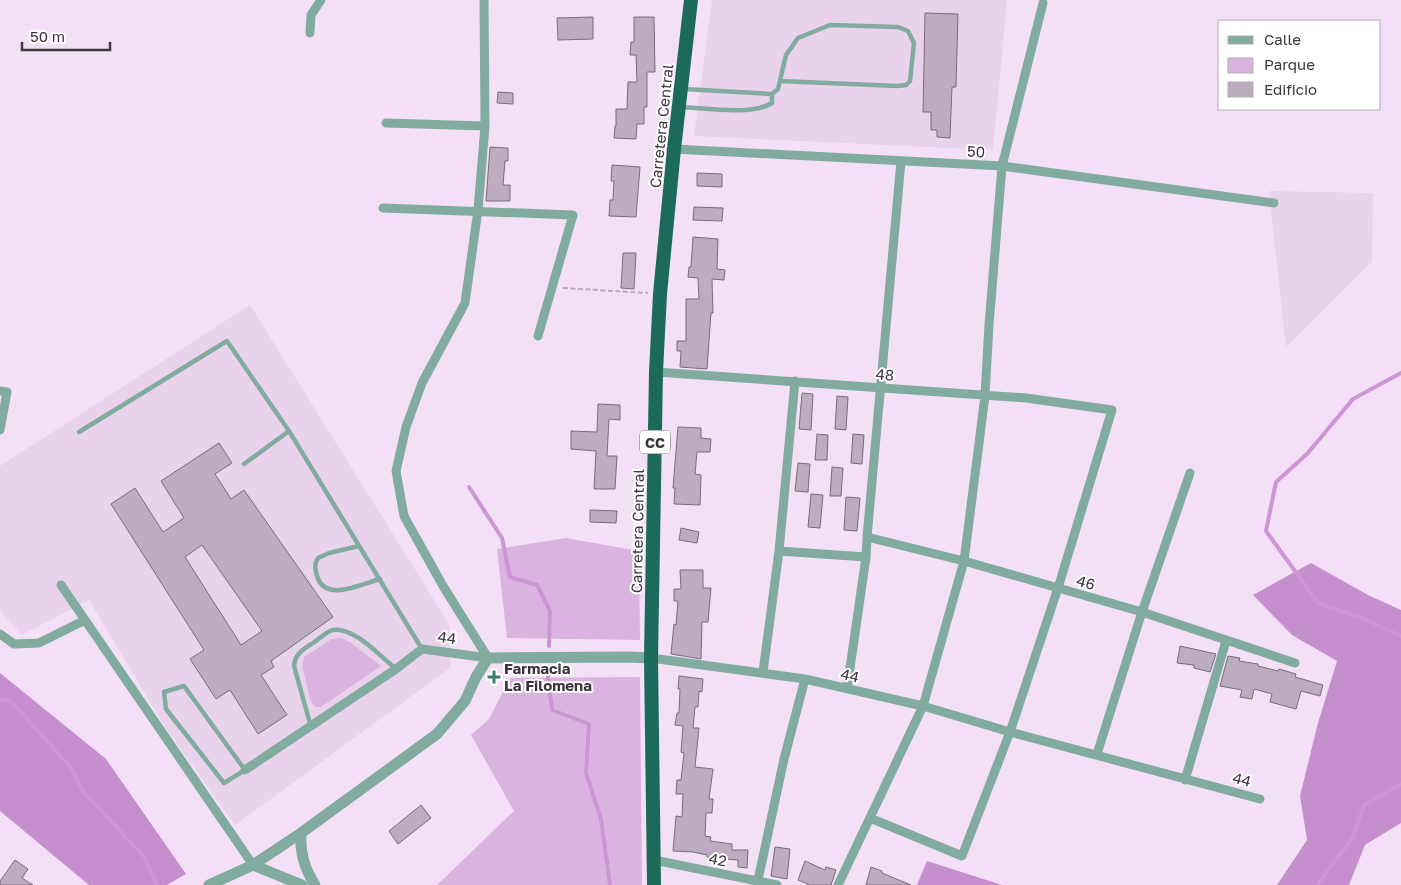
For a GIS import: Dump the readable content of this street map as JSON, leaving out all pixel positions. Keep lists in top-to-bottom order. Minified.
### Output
{"streets":{"highway":["Carretera Central","CC"],"street":["50","48","46","44","42"]},"crossings":[["Carretera Central","50"],["Carretera Central","48"],["Carretera Central","44"],["Carretera Central","42"],["48","46"]],"places":{"health":["Farmacia La Filomena"]},"legend":["Calle","Parque","Edificio"],"scale_bar":"50 m"}
